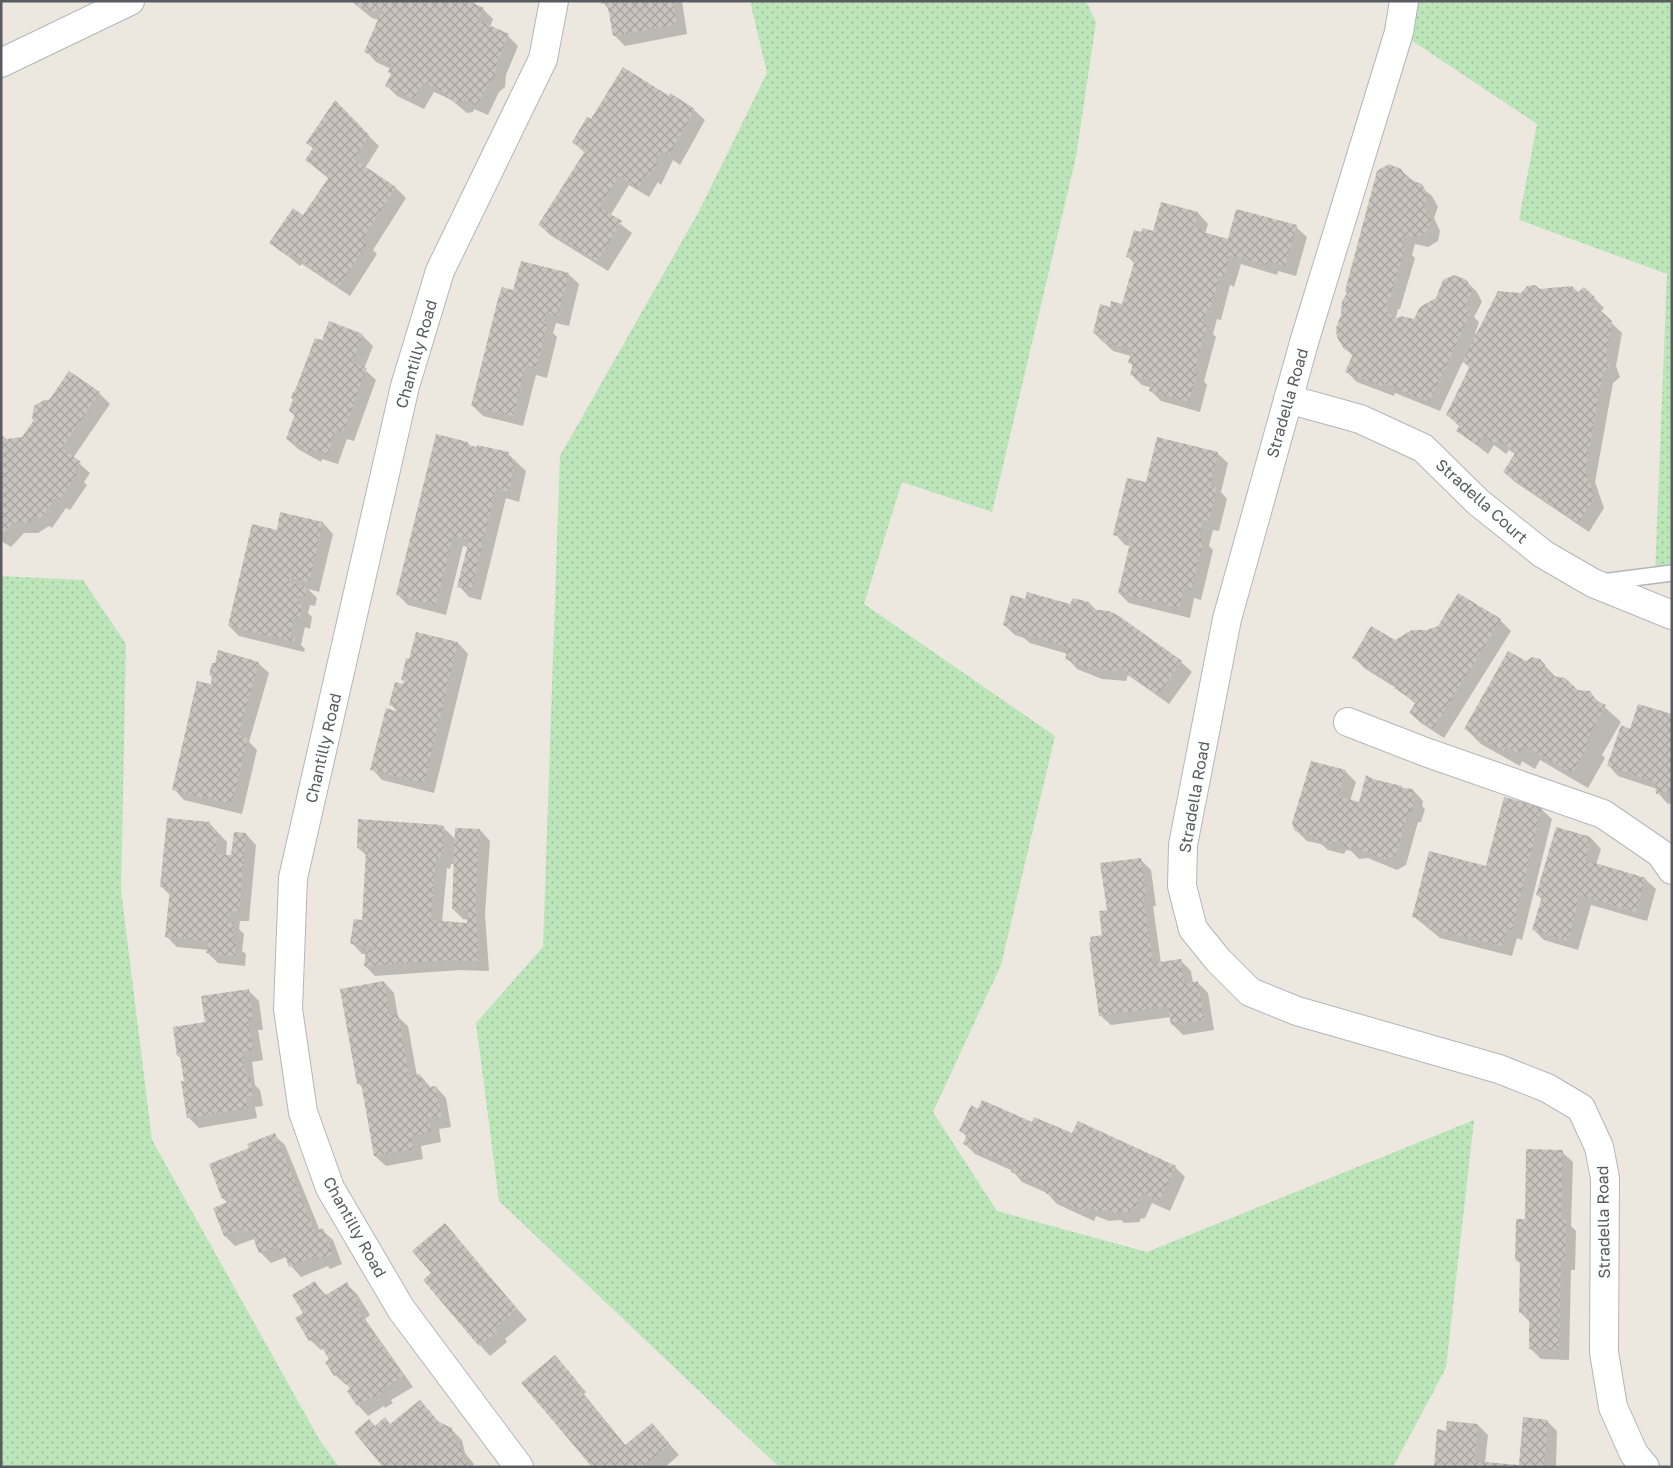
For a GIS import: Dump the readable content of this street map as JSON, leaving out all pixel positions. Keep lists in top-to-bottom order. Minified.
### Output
{"streets":{"street":["Chantilly Road","Stradella Road","Stradella Court"]},"crossings":[["Stradella Road","Stradella Court"]]}
